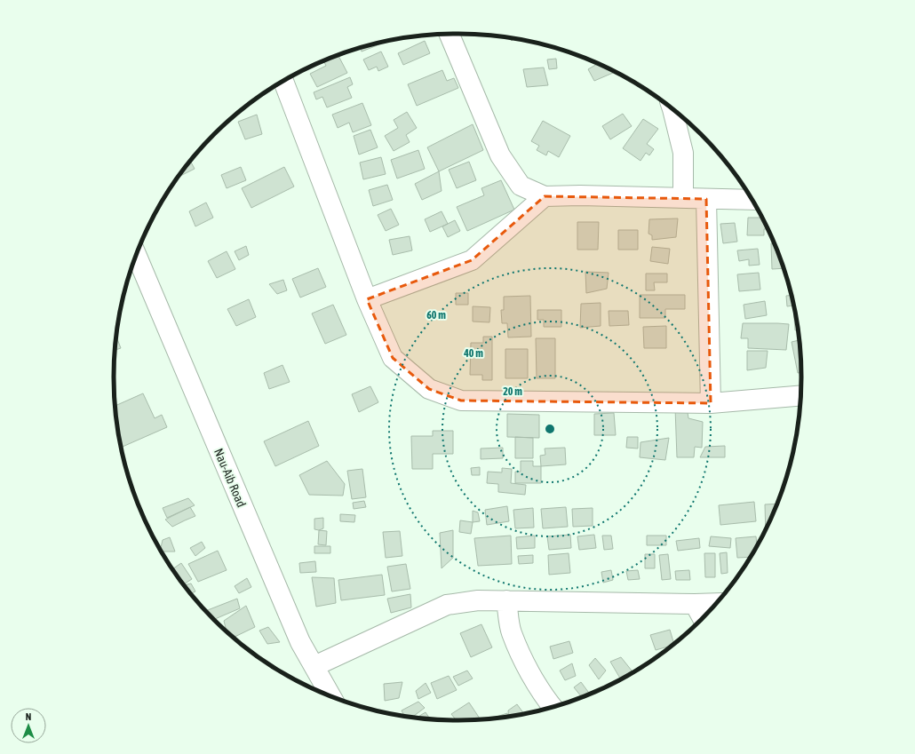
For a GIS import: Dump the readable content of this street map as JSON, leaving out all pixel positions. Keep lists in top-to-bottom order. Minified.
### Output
{"streets":{"street":["Nau-Aib Road"]},"north":"top","rings":["60 m","40 m","20 m"]}
